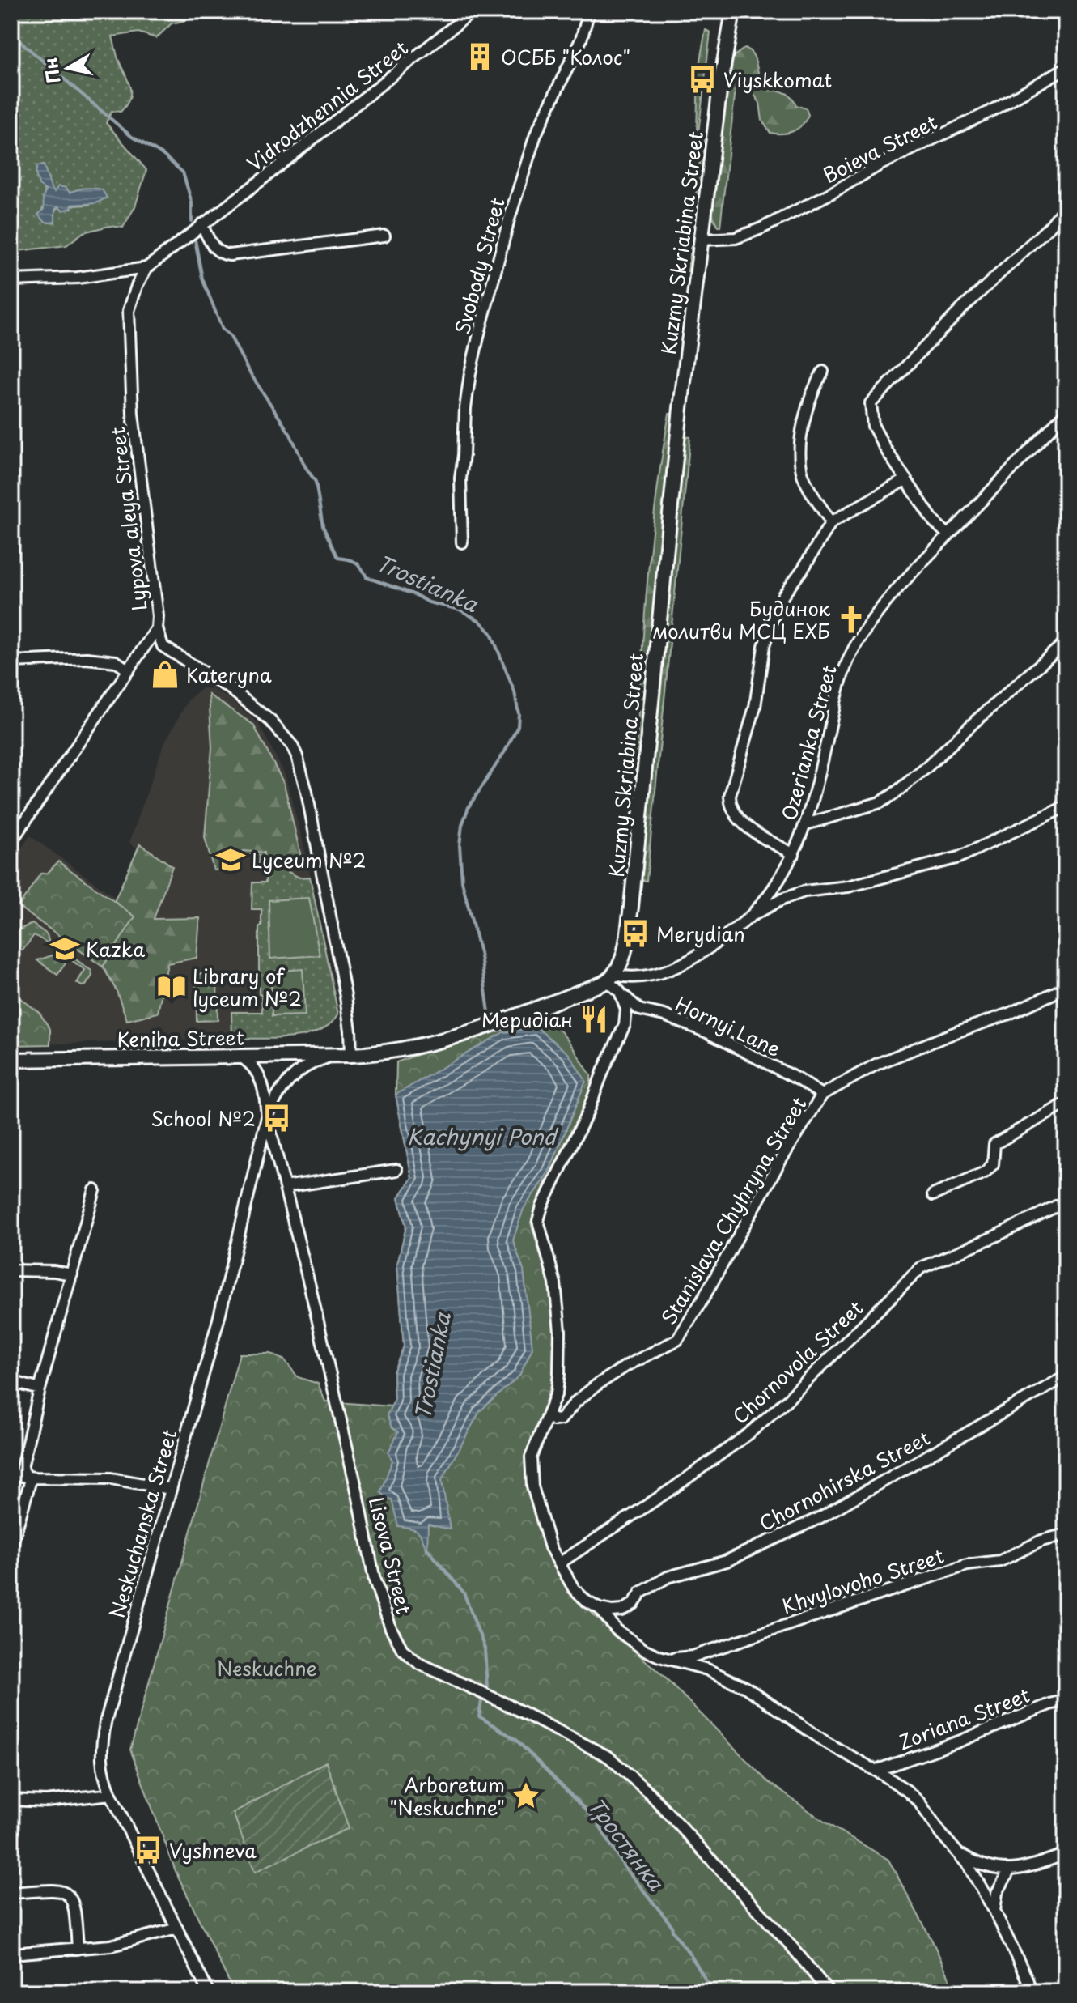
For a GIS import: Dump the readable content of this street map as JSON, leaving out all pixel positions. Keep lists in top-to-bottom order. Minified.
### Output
{"streets":{"main road":["Kuzmy Skriabina Street","Keniha Street"],"street":["Vidrodzhennia Street","Boieva Street","Svobody Street","Lypova aleya Street","Ozerianka Street","Hornyi Lane","Stanislava Chyhryna Street","Chornovola Street","Chornohirska Street","Neskuchanska Street","Lisova Street","Khvylovoho Street","Zoriana Street"]},"crossings":[["Vidrodzhennia Street","Lypova aleya Street"],["Boieva Street","Kuzmy Skriabina Street"],["Kuzmy Skriabina Street","Ozerianka Street"],["Hornyi Lane","Stanislava Chyhryna Street"],["Keniha Street","Neskuchanska Street"],["Neskuchanska Street","Lisova Street"]],"water":["Trostianka","Kachynyi Pond","Тростянка"],"parks":["Neskuchne"],"places":{"building":["ОСББ \"Колос\""],"bus stop":["Viyskkomat","Merydian","School №2","Vyshneva"],"church":["Будинок молитви МСЦ ЕХБ"],"shop":["Kateryna"],"school or university":["Lyceum №2","Kazka"],"library":["Library of lyceum №2"],"restaurant":["Меридіан"],"place":["Arboretum \"Neskuchne\""]},"north":"left"}
